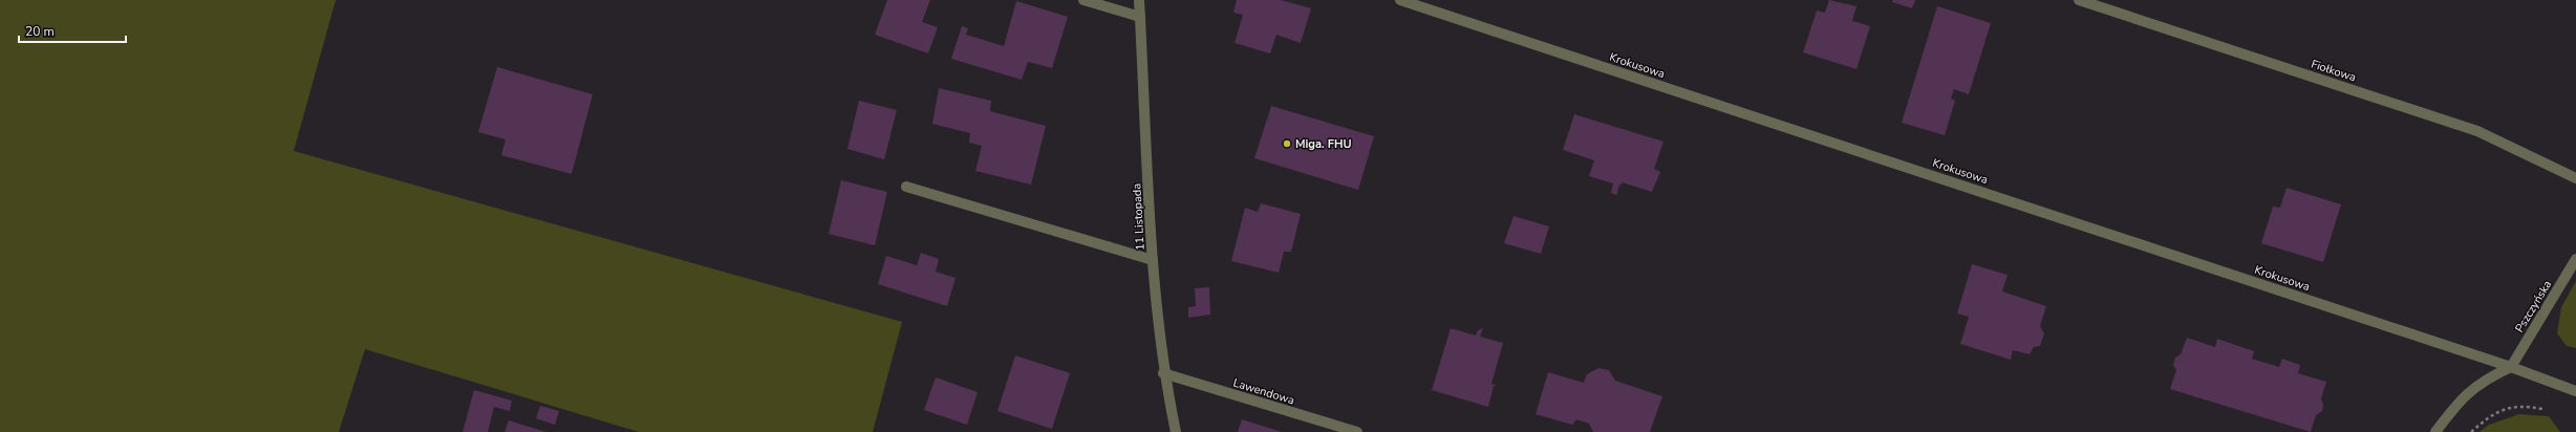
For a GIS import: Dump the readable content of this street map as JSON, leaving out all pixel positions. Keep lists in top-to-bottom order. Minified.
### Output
{"streets":{"street":["Krokusowa","Fiołkowa","11 Listopada","Pszczyńska","Lawendowa"]},"crossings":[["Krokusowa","Pszczyńska"],["11 Listopada","Lawendowa"]],"places":["Miga. FHU"],"scale_bar":"20 m"}
